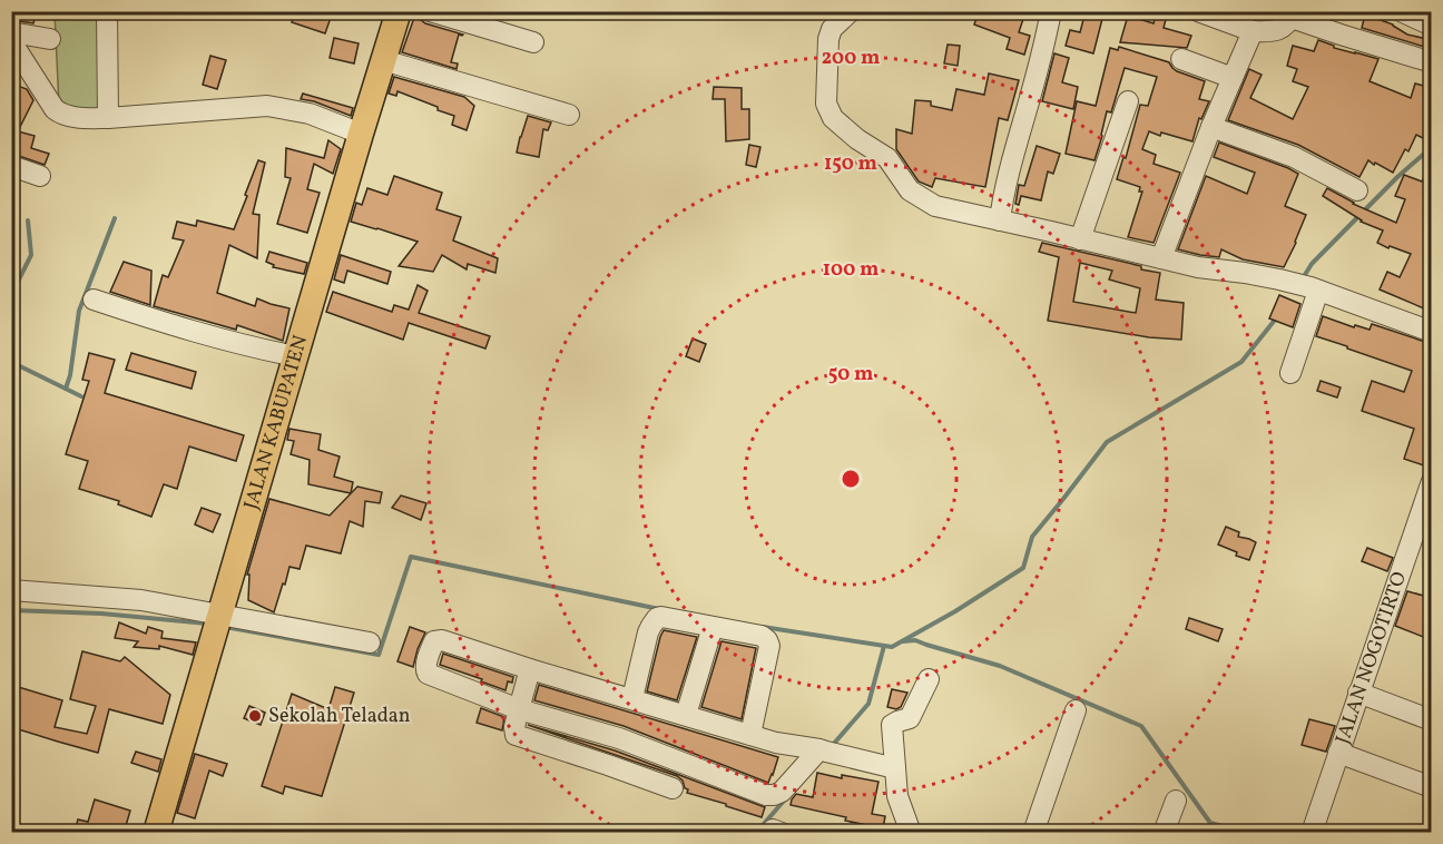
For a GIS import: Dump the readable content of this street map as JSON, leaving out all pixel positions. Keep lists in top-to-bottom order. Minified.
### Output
{"streets":{"main road":["JALAN KABUPATEN"],"street":["JALAN NOGOTIRTO"]},"places":["Sekolah Teladan"],"rings":["200 m","150 m","100 m","50 m"]}
